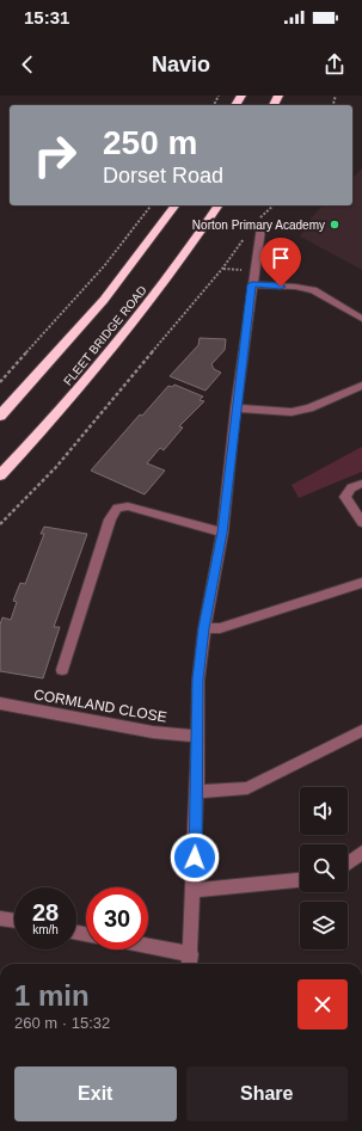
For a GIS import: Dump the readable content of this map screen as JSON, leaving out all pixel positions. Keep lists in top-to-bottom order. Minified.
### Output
{"streets":{"highway":["FLEET BRIDGE ROAD"],"street":["CORMLAND CLOSE"]},"places":["Norton Primary Academy"],"page":{"status":"15:31","header":"Navio","turn":["250 m","Dorset Road"],"speed":"28 km/h","limit":"30","heading":["1 min","260 m · 15:32"],"buttons":["Exit","Share"]}}
